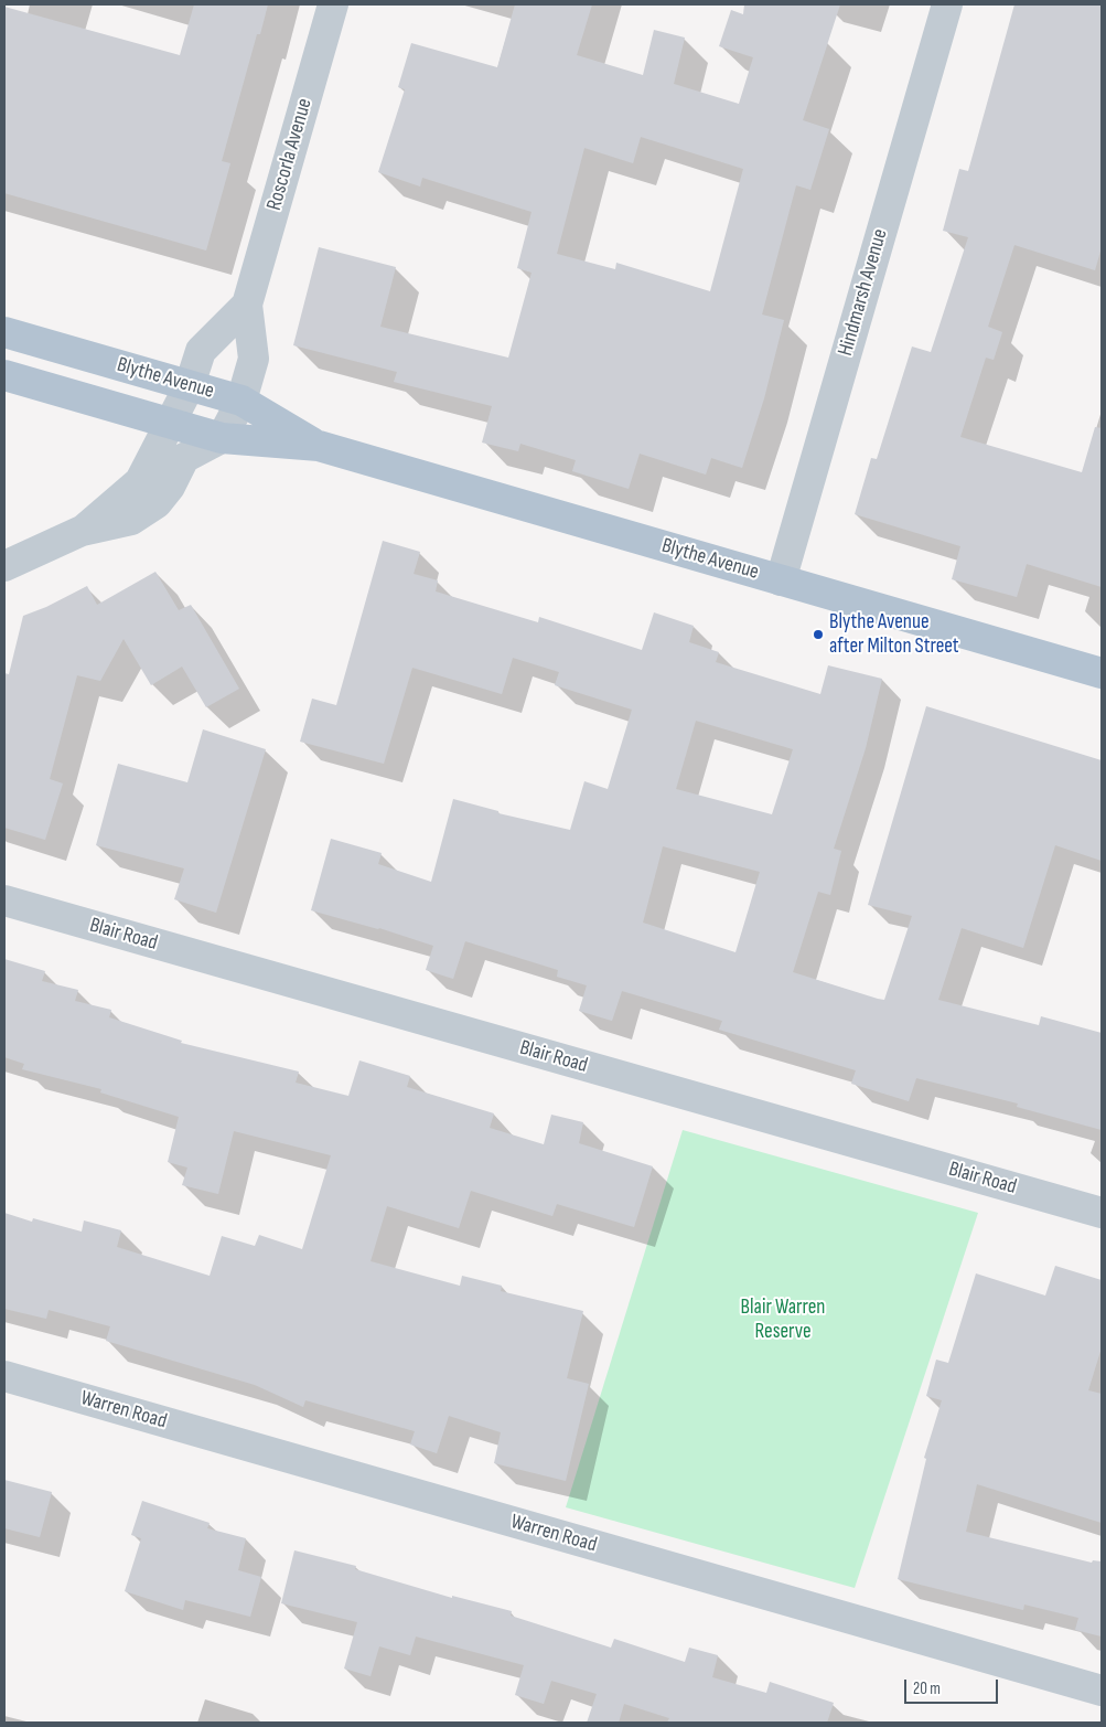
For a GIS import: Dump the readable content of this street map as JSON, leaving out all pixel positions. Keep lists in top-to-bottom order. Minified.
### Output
{"streets":{"main road":["Blythe Avenue"],"street":["Roscorla Avenue","Hindmarsh Avenue","Blair Road","Warren Road"]},"crossings":[["Roscorla Avenue","Blythe Avenue"],["Hindmarsh Avenue","Blythe Avenue"]],"parks":["Blair Warren Reserve"],"places":["Blythe Avenue after Milton Street"],"scale_bar":"20 m"}
